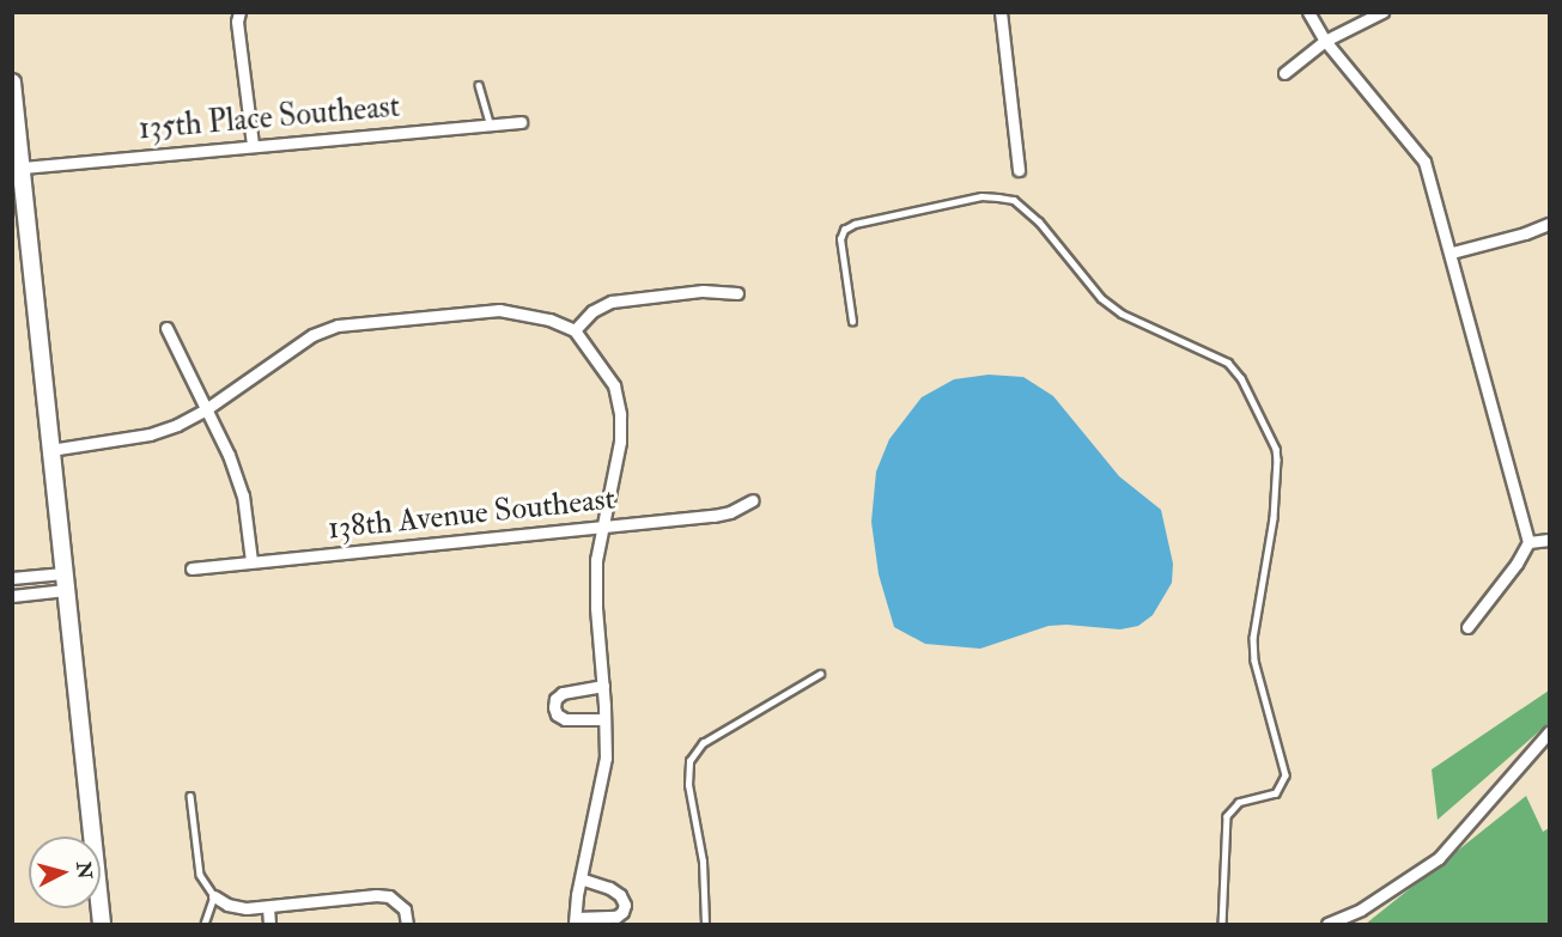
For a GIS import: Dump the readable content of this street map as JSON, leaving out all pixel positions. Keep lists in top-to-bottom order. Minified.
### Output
{"streets":{"street":["135th Place Southeast","138th Avenue Southeast"]},"north":"right"}
